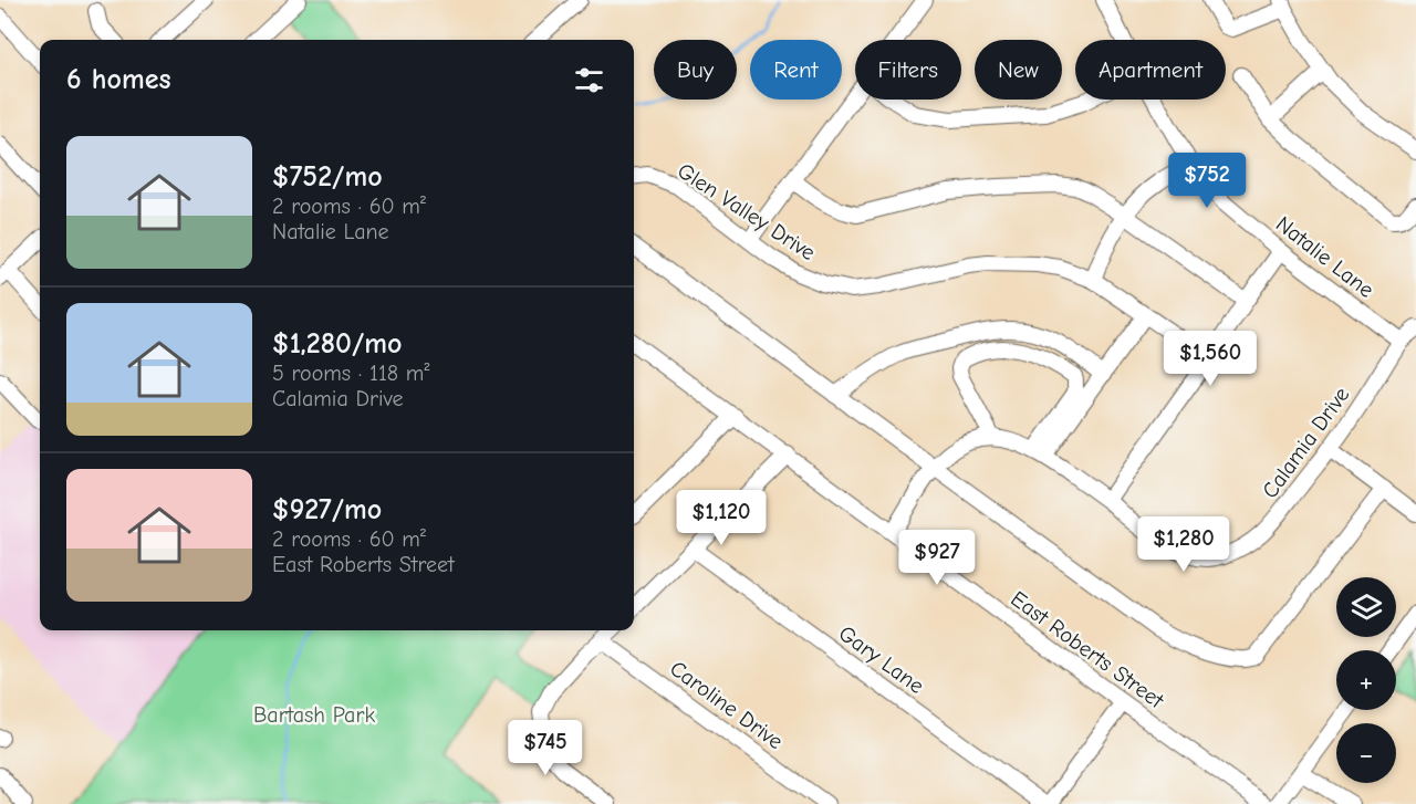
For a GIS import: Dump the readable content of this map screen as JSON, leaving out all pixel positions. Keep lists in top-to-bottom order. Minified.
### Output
{"streets":{"street":["Glen Valley Drive","Natalie Lane","Calamia Drive","East Roberts Street","Gary Lane","Caroline Drive"]},"crossings":[["Natalie Lane","Calamia Drive"]],"parks":["Bartash Park"],"page":{"chip":["Buy","Rent","Filters","New","Apartment"],"heading":"6 homes","list":[{"name":"$752/mo","note":"2 rooms · 60 m² · Natalie Lane"},{"name":"$1,280/mo","note":"5 rooms · 118 m² · Calamia Drive"},{"name":"$927/mo","note":"2 rooms · 60 m² · East Roberts Street"}],"price":["$752","$1,560","$1,120","$1,280","$927","$745"],"map_buttons":["+","−"]}}
